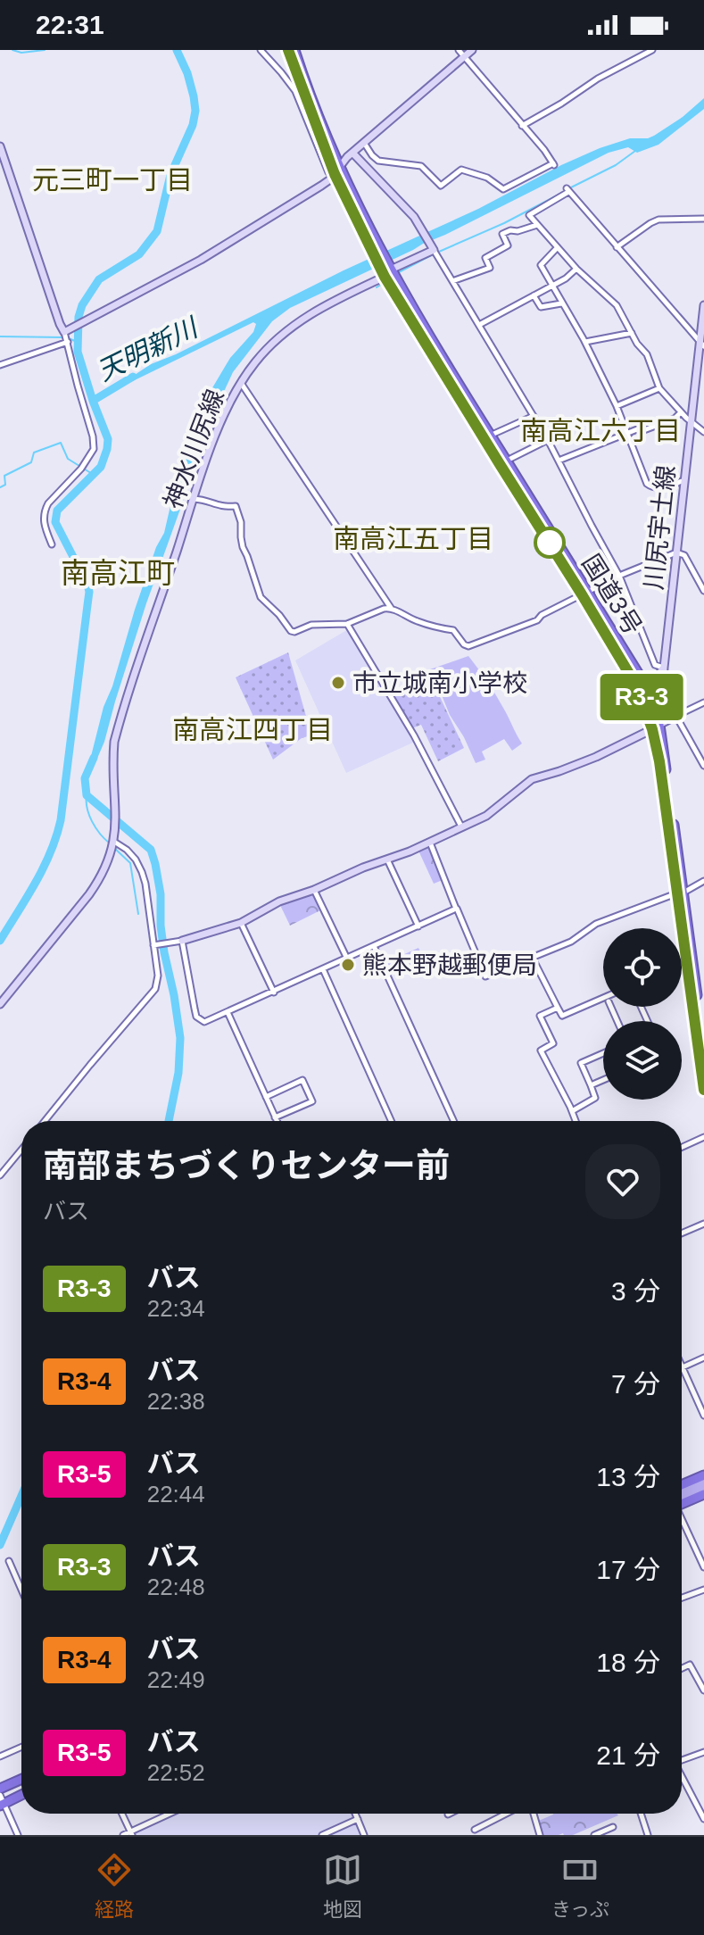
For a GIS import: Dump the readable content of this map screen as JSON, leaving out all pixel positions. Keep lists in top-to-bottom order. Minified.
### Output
{"streets":{"highway":["国道3号"],"main road":["神水川尻線","川尻宇土線"]},"crossings":[["神水川尻線","国道3号"],["川尻宇土線","国道3号"]],"districts":["元三町一丁目","南高江六丁目","南高江五丁目","南高江町","南高江四丁目"],"water":["天明新川"],"places":["市立城南小学校","熊本野越郵便局"],"lines":["bus line R3-3"],"page":{"status":"22:31","on_map":"R3-3","heading":["南部まちづくりセンター前","バス"],"list":[{"mark":"R3-3","name":"バス","note":"22:34","value":"3 分"},{"mark":"R3-4","name":"バス","note":"22:38","value":"7 分"},{"mark":"R3-5","name":"バス","note":"22:44","value":"13 分"},{"mark":"R3-3","name":"バス","note":"22:48","value":"17 分"},{"mark":"R3-4","name":"バス","note":"22:49","value":"18 分"},{"mark":"R3-5","name":"バス","note":"22:52","value":"21 分"}],"tabs":["経路","地図","きっぷ"]}}
